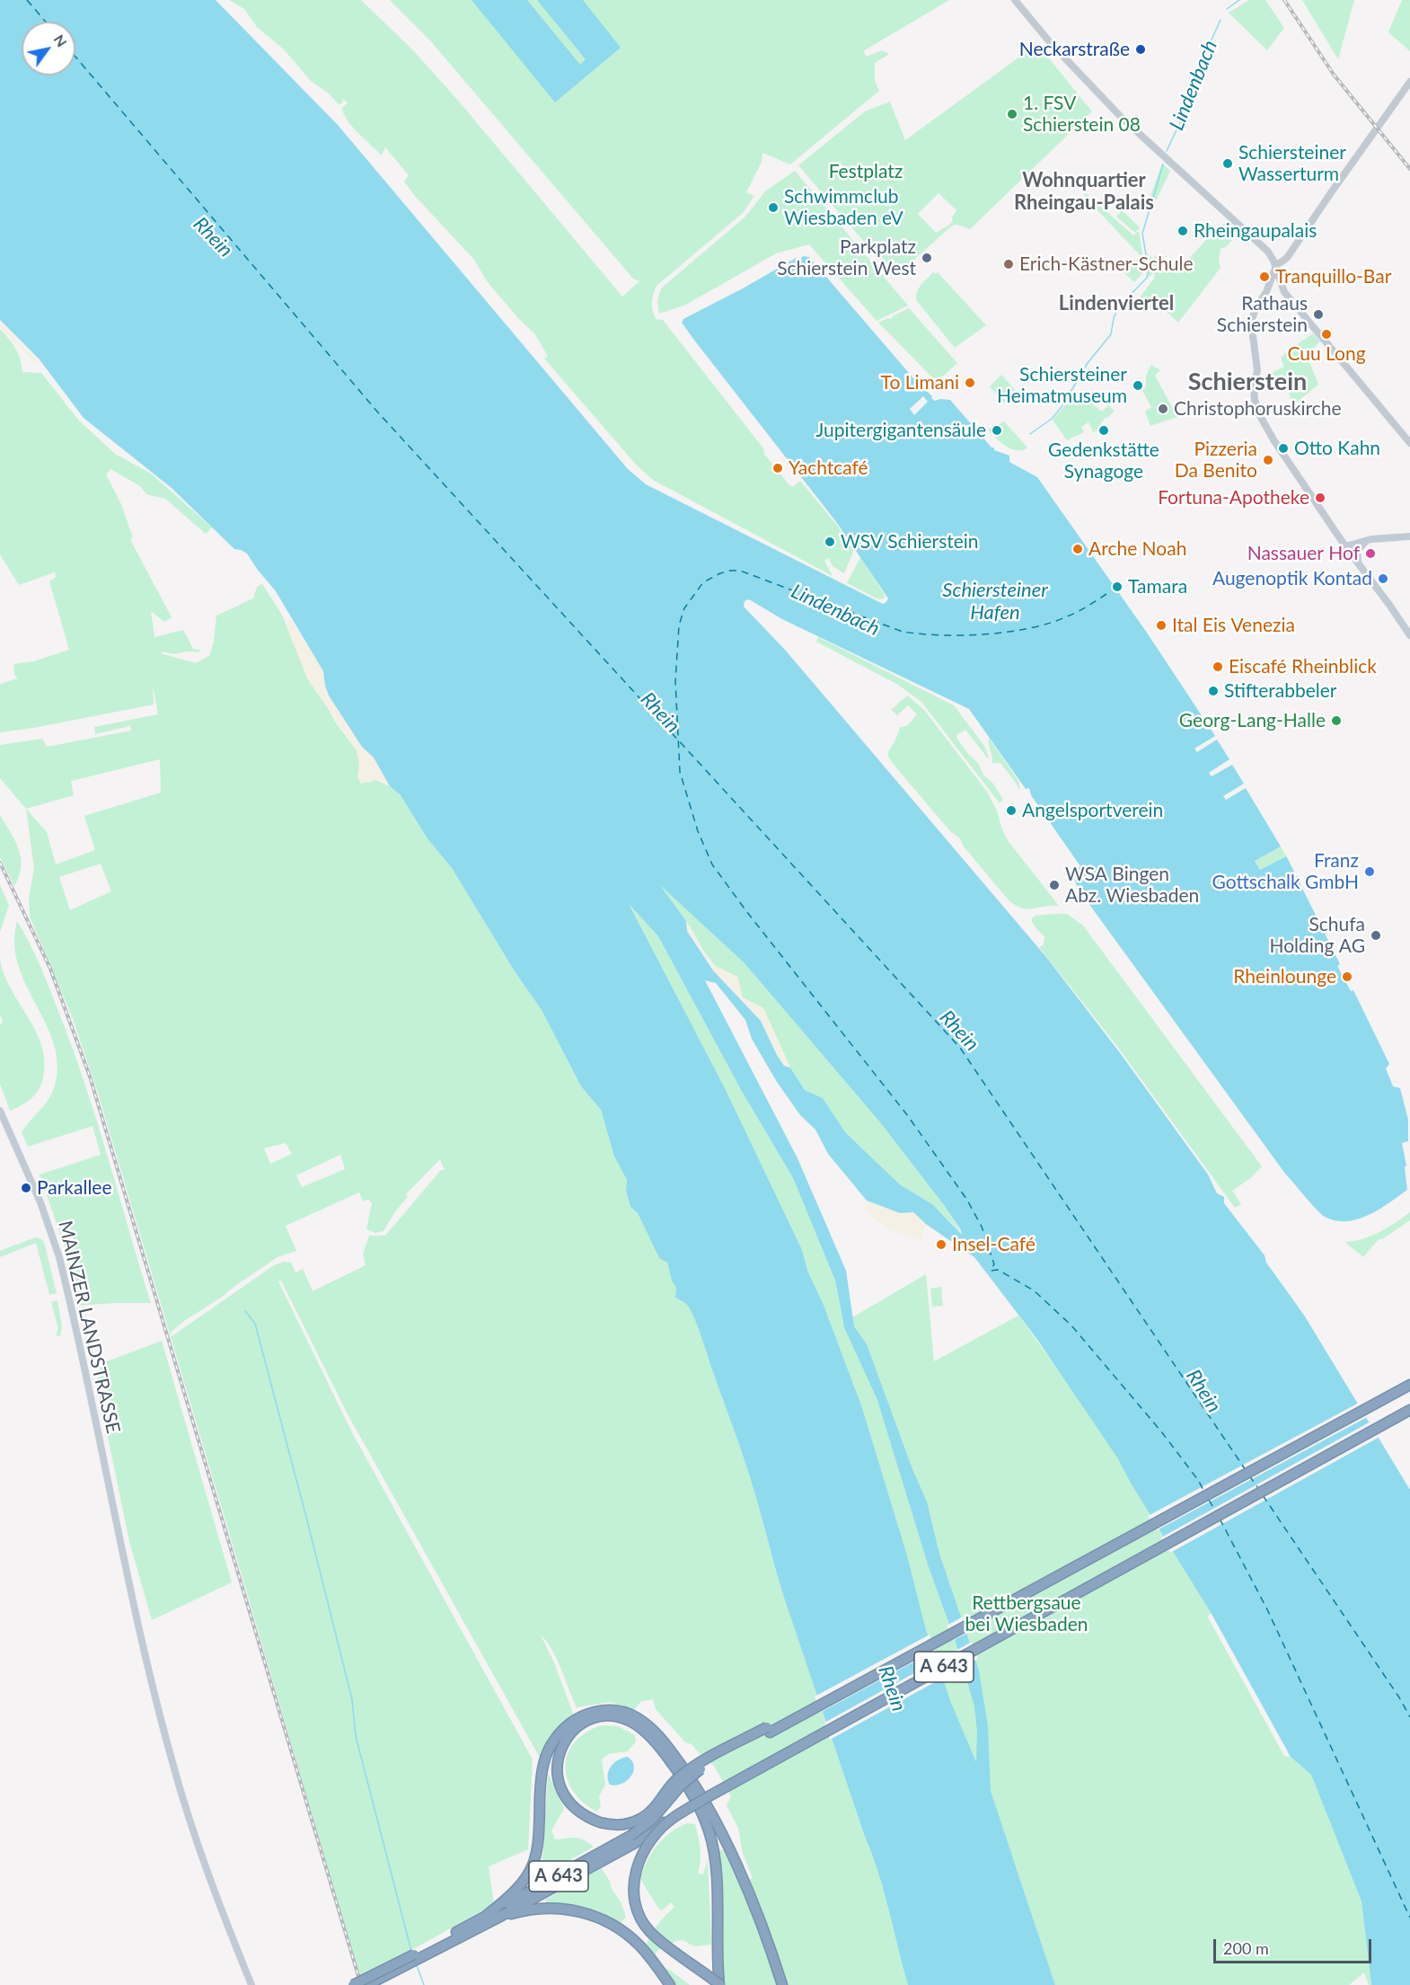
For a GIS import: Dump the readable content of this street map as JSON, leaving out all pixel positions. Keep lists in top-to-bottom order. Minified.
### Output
{"streets":{"highway":["A 643"],"main road":["MAINZER LANDSTRASSE"]},"districts":["Wohnquartier Rheingau-Palais","Lindenviertel","Schierstein"],"water":["Lindenbach","Rhein","Schiersteiner Hafen"],"parks":["Festplatz","Rettbergsaue bei Wiesbaden"],"places":["Neckarstraße","1. FSV Schierstein 08","Schiersteiner Wasserturm","Schwimmclub Wiesbaden eV","Rheingaupalais","Parkplatz Schierstein West","Erich-Kästner-Schule","Tranquillo-Bar","Rathaus Schierstein","Cuu Long","To Limani","Schiersteiner Heimatmuseum","Christophoruskirche","Jupitergigantensäule","Gedenkstätte Synagoge","Otto Kahn","Pizzeria Da Benito","Yachtcafé","Fortuna-Apotheke","WSV Schierstein","Arche Noah","Nassauer Hof","Augenoptik Kontad","Tamara","Ital Eis Venezia","Eiscafé Rheinblick","Stifterabbeler","Georg-Lang-Halle","Angelsportverein","Franz Gottschalk GmbH","WSA Bingen Abz. Wiesbaden","Schufa Holding AG","Rheinlounge","Parkallee","Insel-Café"],"scale_bar":"200 m","north":"top right"}
